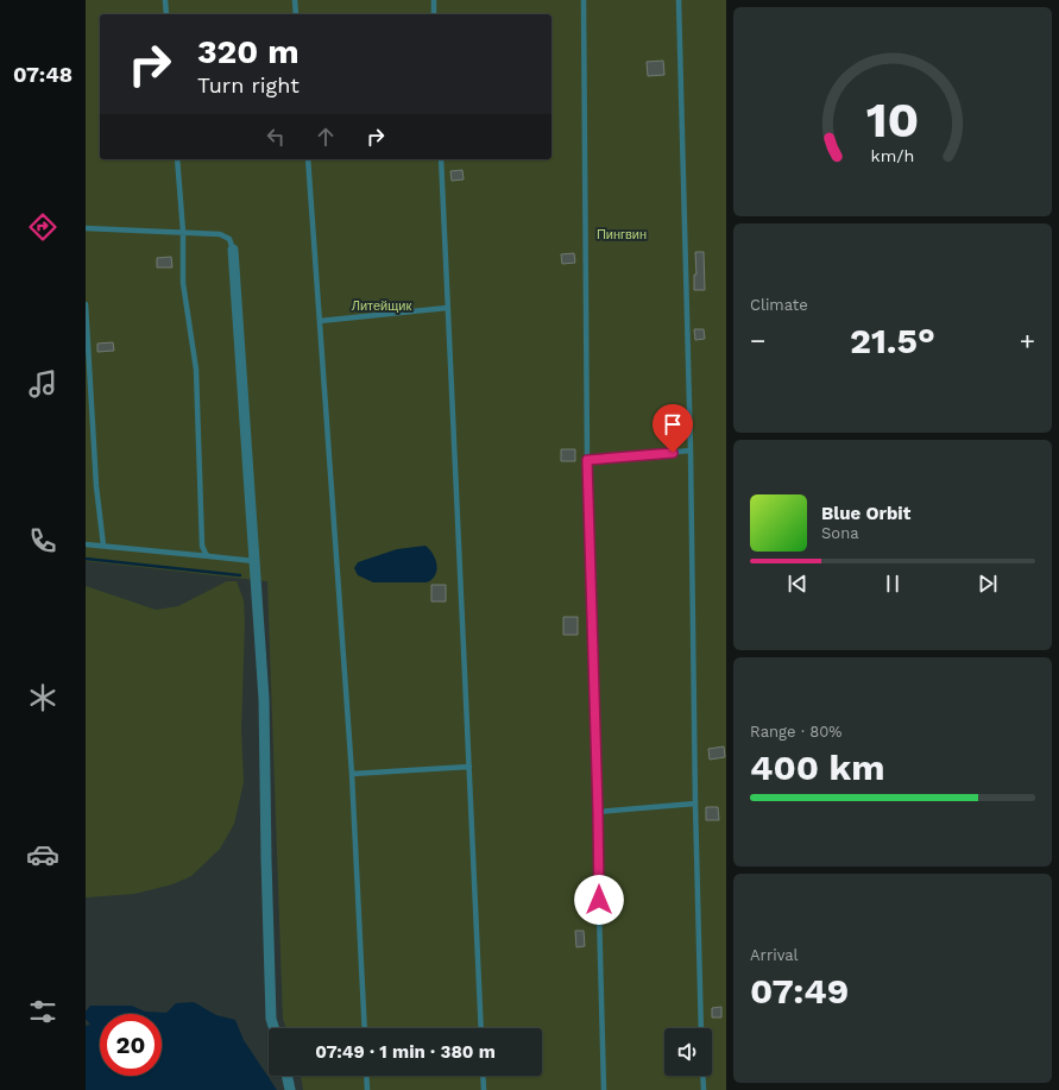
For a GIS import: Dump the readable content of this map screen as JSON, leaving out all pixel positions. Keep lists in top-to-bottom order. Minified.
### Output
{"parks":["Пингвин","Литейщик"],"page":{"tabs":"07:48","turn":["320 m","Turn right"],"tile":["Climate",["Range · 80%","400 km"],["Arrival","07:49"]],"heat":["−","21.5°","+"],"song":["Blue Orbit","Sona"],"limit":"20","trip":"07:49 · 1 min · 380 m","gauge":["10","km/h"]}}
